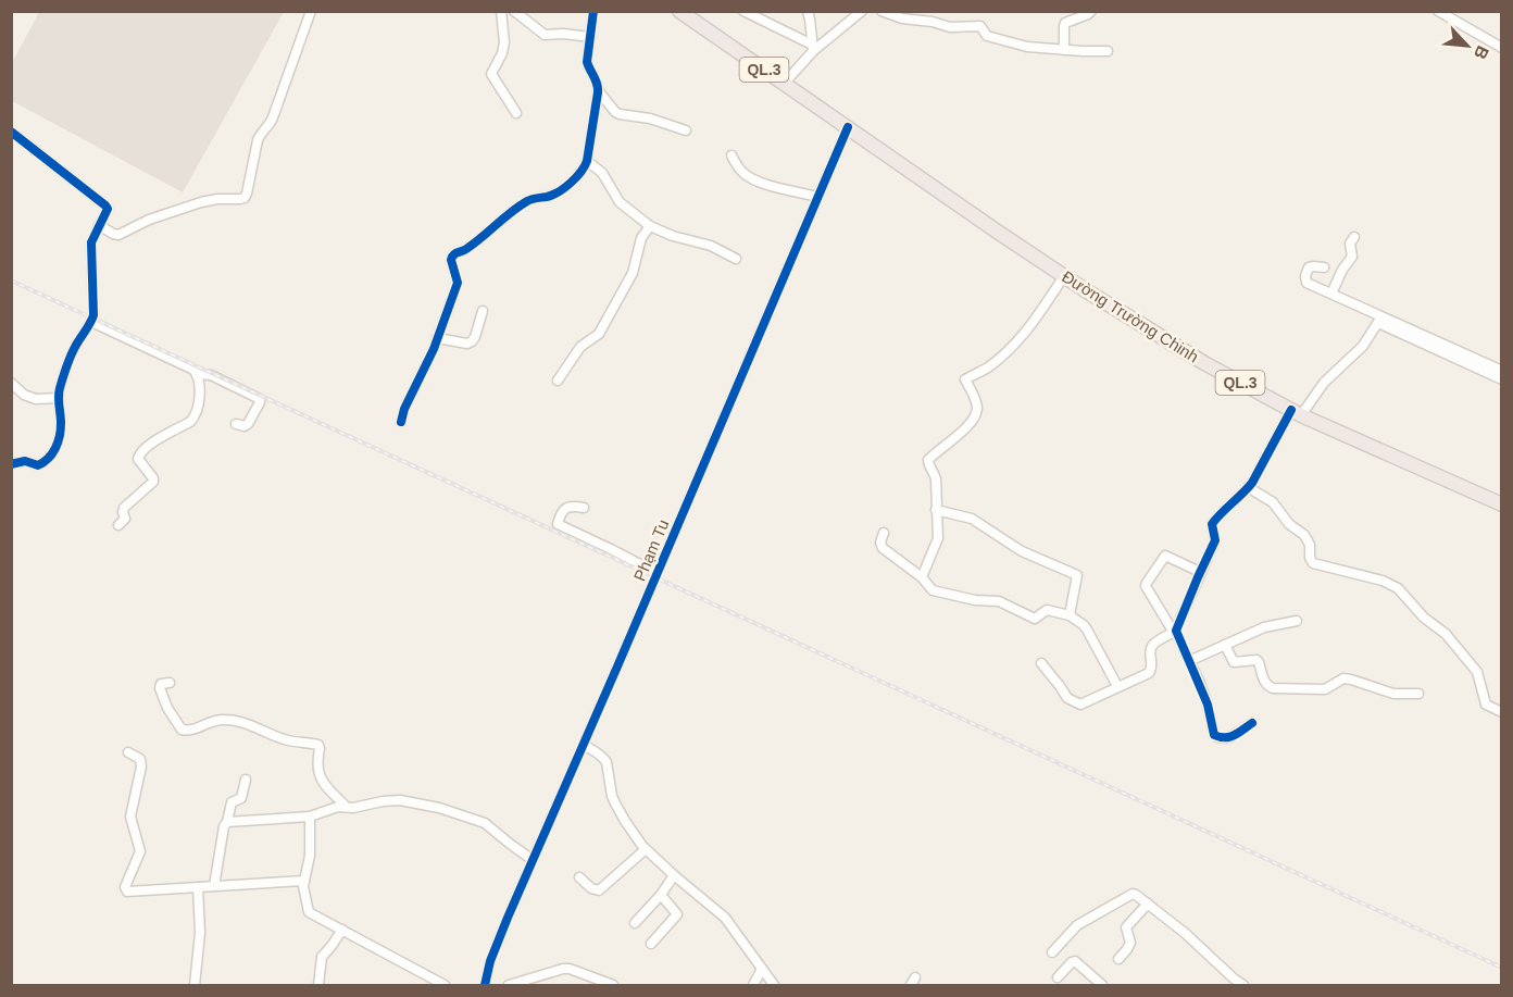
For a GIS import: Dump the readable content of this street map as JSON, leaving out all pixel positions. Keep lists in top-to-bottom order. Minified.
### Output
{"streets":{"highway":["QL.3","Đường Trường Chinh"],"street":["Phạm Tu"]},"crossings":[["QL.3","Đường Trường Chinh"],["QL.3","Phạm Tu"],["Đường Trường Chinh","Phạm Tu"]],"north":"bottom right"}
